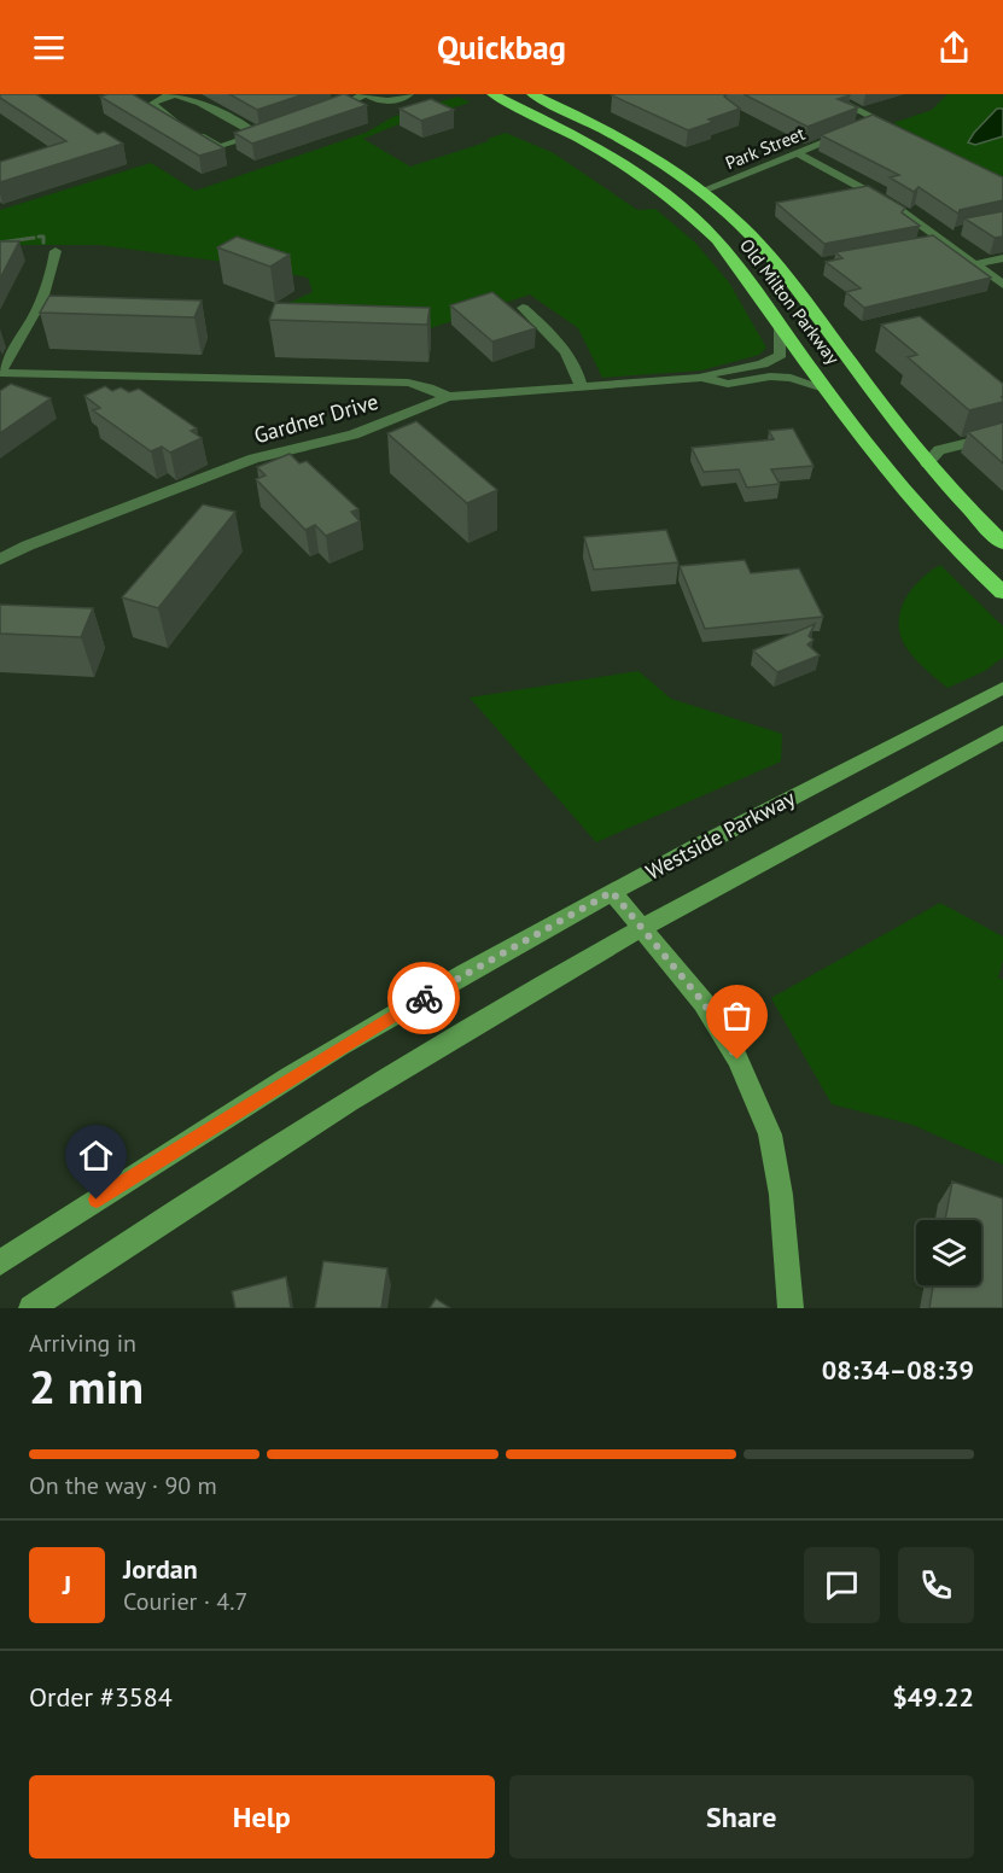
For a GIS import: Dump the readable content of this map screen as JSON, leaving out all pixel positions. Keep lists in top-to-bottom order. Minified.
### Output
{"streets":{"highway":["Old Milton Parkway"],"main road":["Westside Parkway"],"street":["Park Street","Gardner Drive"]},"crossings":[["Park Street","Old Milton Parkway"],["Old Milton Parkway","Gardner Drive"]],"page":{"header":"Quickbag","heading":["2 min","Arriving in","08:34–08:39"],"panel":["Jordan","Courier · 4.7","Order #3584","$49.22"],"bar":"On the way · 90 m","round":"J","buttons":["Help","Share"]}}
